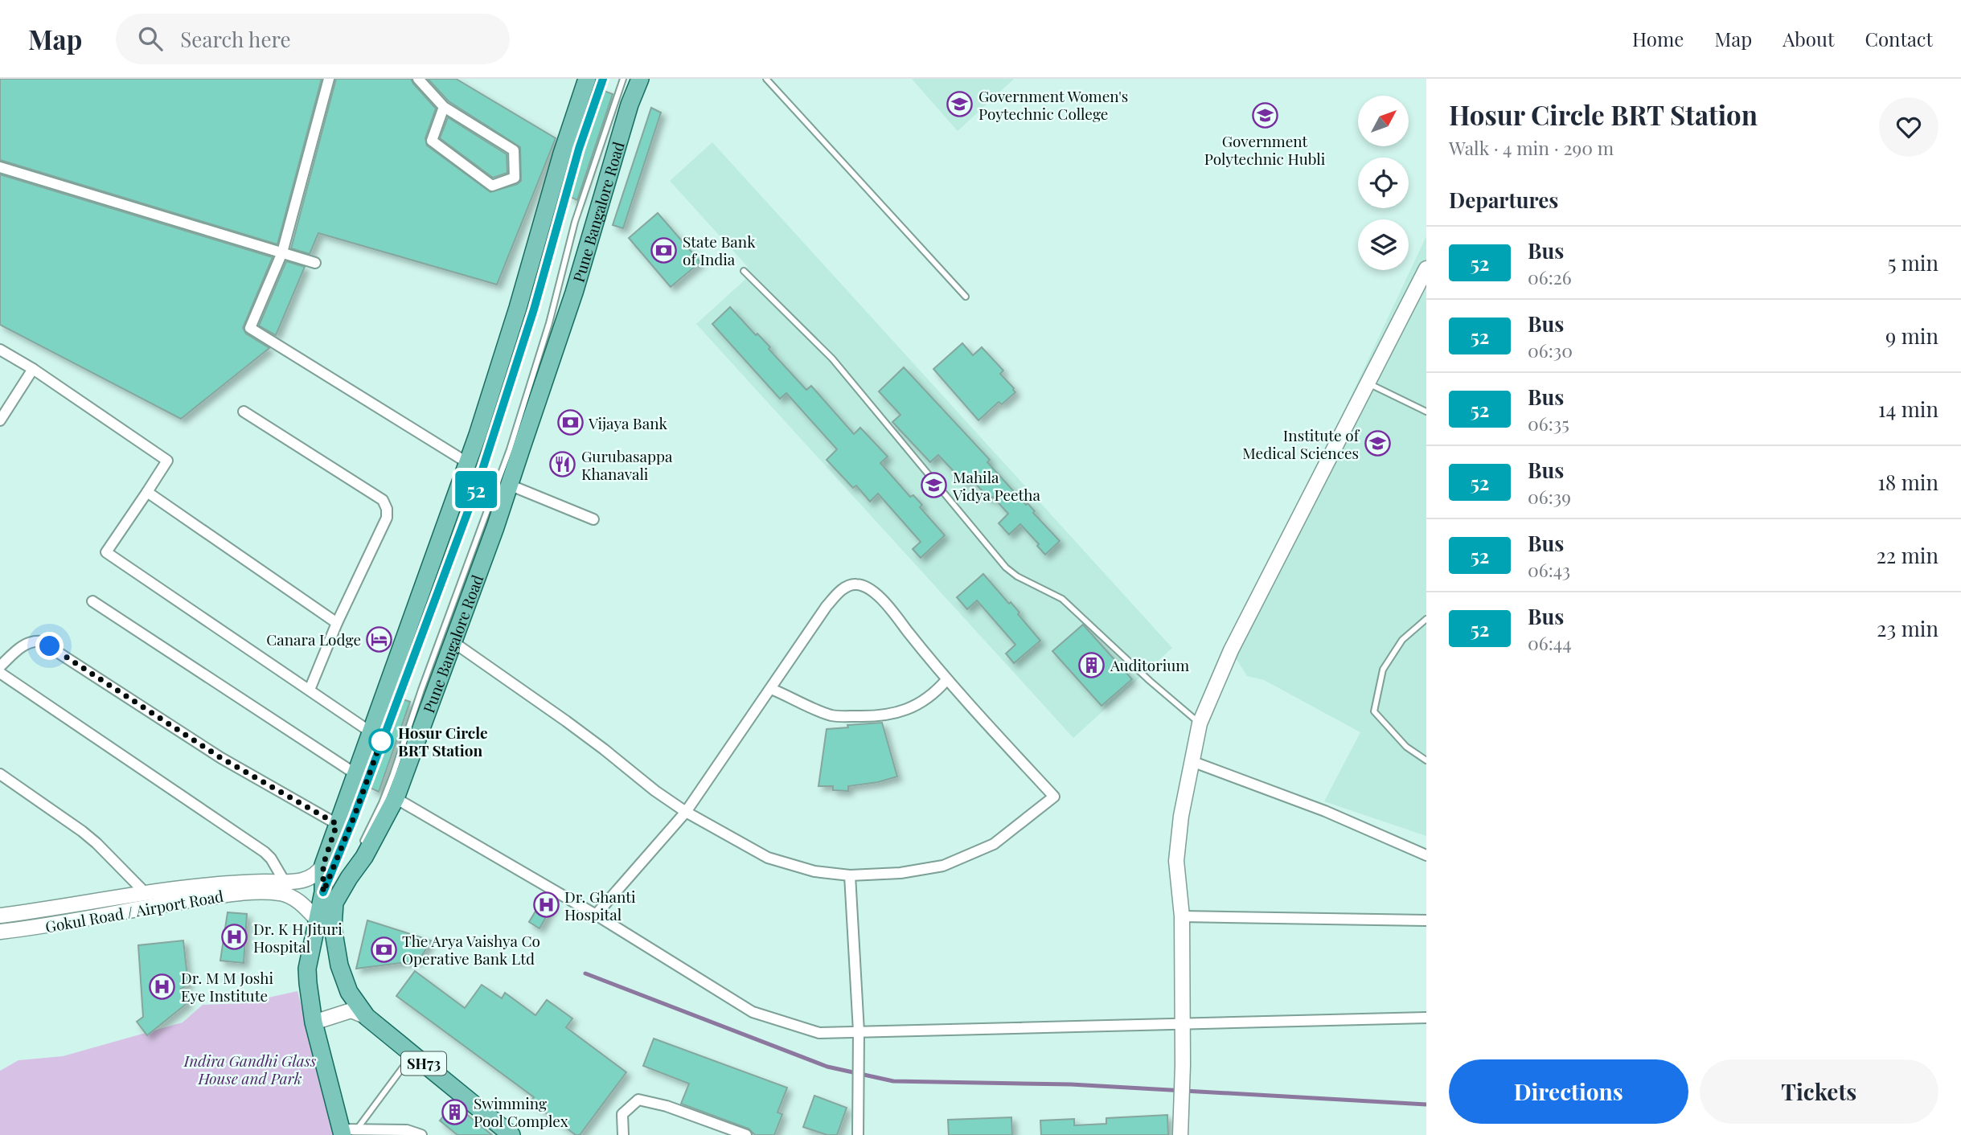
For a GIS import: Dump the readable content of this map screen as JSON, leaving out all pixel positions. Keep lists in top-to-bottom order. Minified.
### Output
{"streets":{"main road":["Pune Bangalore Road","SH73"],"street":["Gokul Road / Airport Road"]},"crossings":[["Pune Bangalore Road","Gokul Road / Airport Road"],["Pune Bangalore Road","SH73"]],"parks":["Indira Gandhi Glass House and Park"],"places":{"school or university":["Government Women's Poytechnic College","Government Polytechnic Hubli","Institute of Medical Sciences","Mahila Vidya Peetha"],"bank":["State Bank of India","Vijaya Bank","The Arya Vaishya Co Operative Bank Ltd"],"restaurant":["Gurubasappa Khanavali"],"hotel":["Canara Lodge"],"building":["Auditorium","Swimming Pool Complex"],"other":["Hosur Circle BRT Station"],"hospital":["Dr. Ghanti Hospital","Dr. K H Jituri Hospital","Dr. M M Joshi Eye Institute"]},"lines":["bus line 52"],"north":"top right","page":{"header":"Map","search":"Search here","nav":["Home","Map","About","Contact"],"on_map":"52","heading":[["Hosur Circle BRT Station","Walk · 4 min · 290 m"],"Departures"],"list":[{"mark":"52","name":"Bus","note":"06:26","value":"5 min"},{"mark":"52","name":"Bus","note":"06:30","value":"9 min"},{"mark":"52","name":"Bus","note":"06:35","value":"14 min"},{"mark":"52","name":"Bus","note":"06:39","value":"18 min"},{"mark":"52","name":"Bus","note":"06:43","value":"22 min"},{"mark":"52","name":"Bus","note":"06:44","value":"23 min"}],"buttons":["Directions","Tickets"]}}
